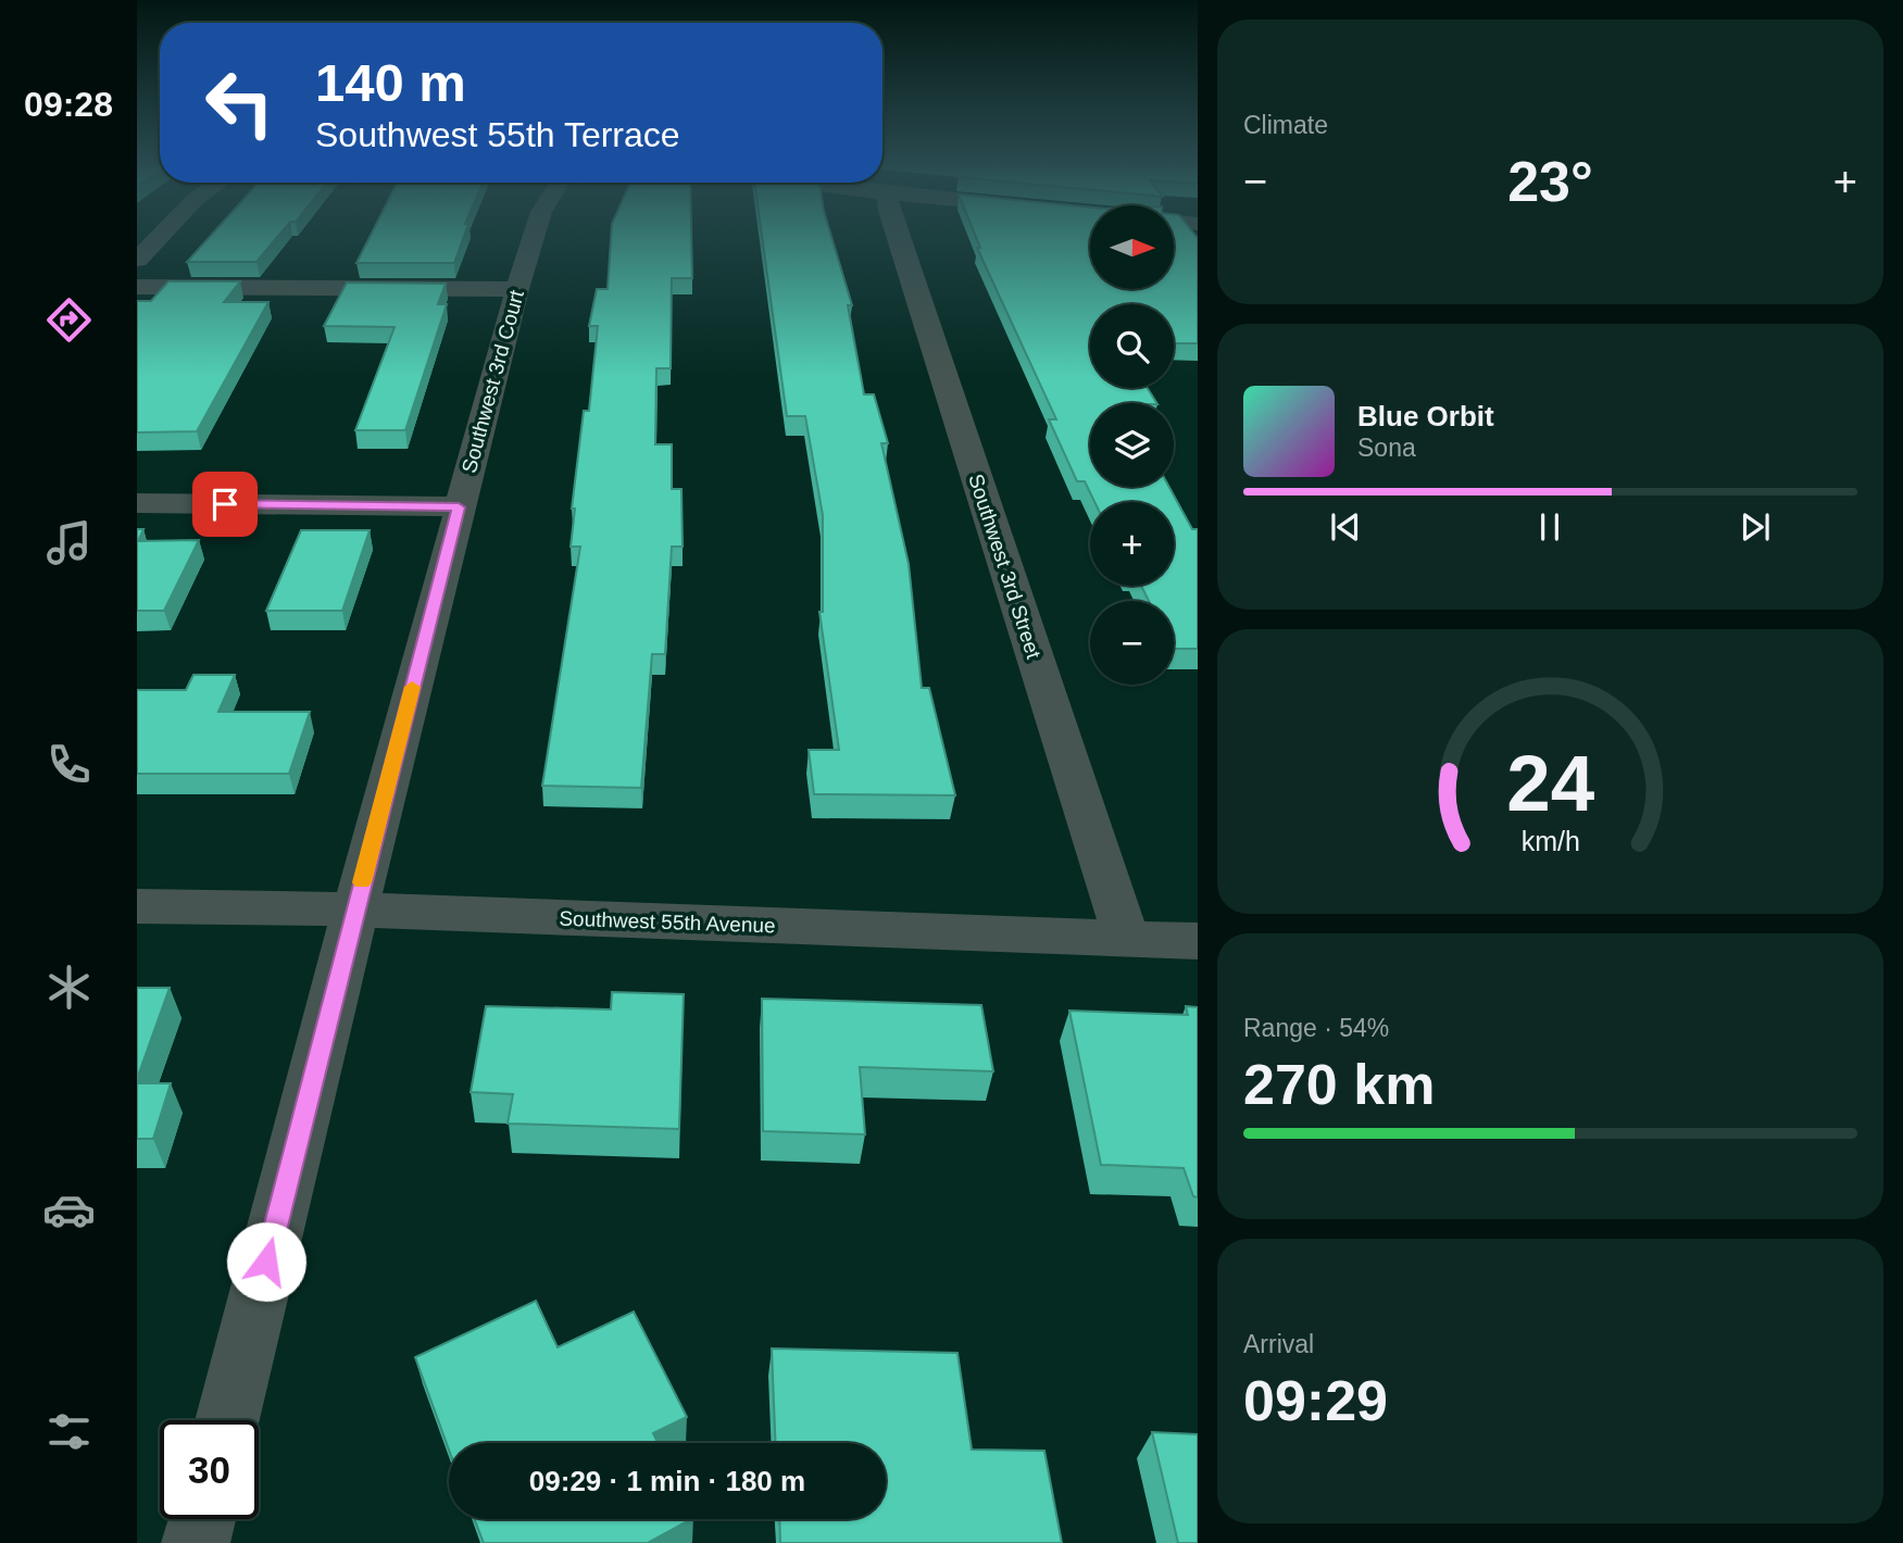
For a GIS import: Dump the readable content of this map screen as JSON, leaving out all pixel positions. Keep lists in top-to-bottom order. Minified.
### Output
{"streets":{"street":["Southwest 3rd Court","Southwest 3rd Street","Southwest 55th Avenue"]},"crossings":[["Southwest 3rd Court","Southwest 55th Avenue"],["Southwest 3rd Street","Southwest 55th Avenue"]],"north":"right","page":{"tabs":"09:28","tile":["Climate",["Range · 54%","270 km"],["Arrival","09:29"]],"turn":["140 m","Southwest 55th Terrace"],"heat":["−","23°","+"],"map_buttons":["+","−"],"song":["Blue Orbit","Sona"],"limit":"30","trip":"09:29 · 1 min · 180 m","gauge":["24","km/h"]}}
